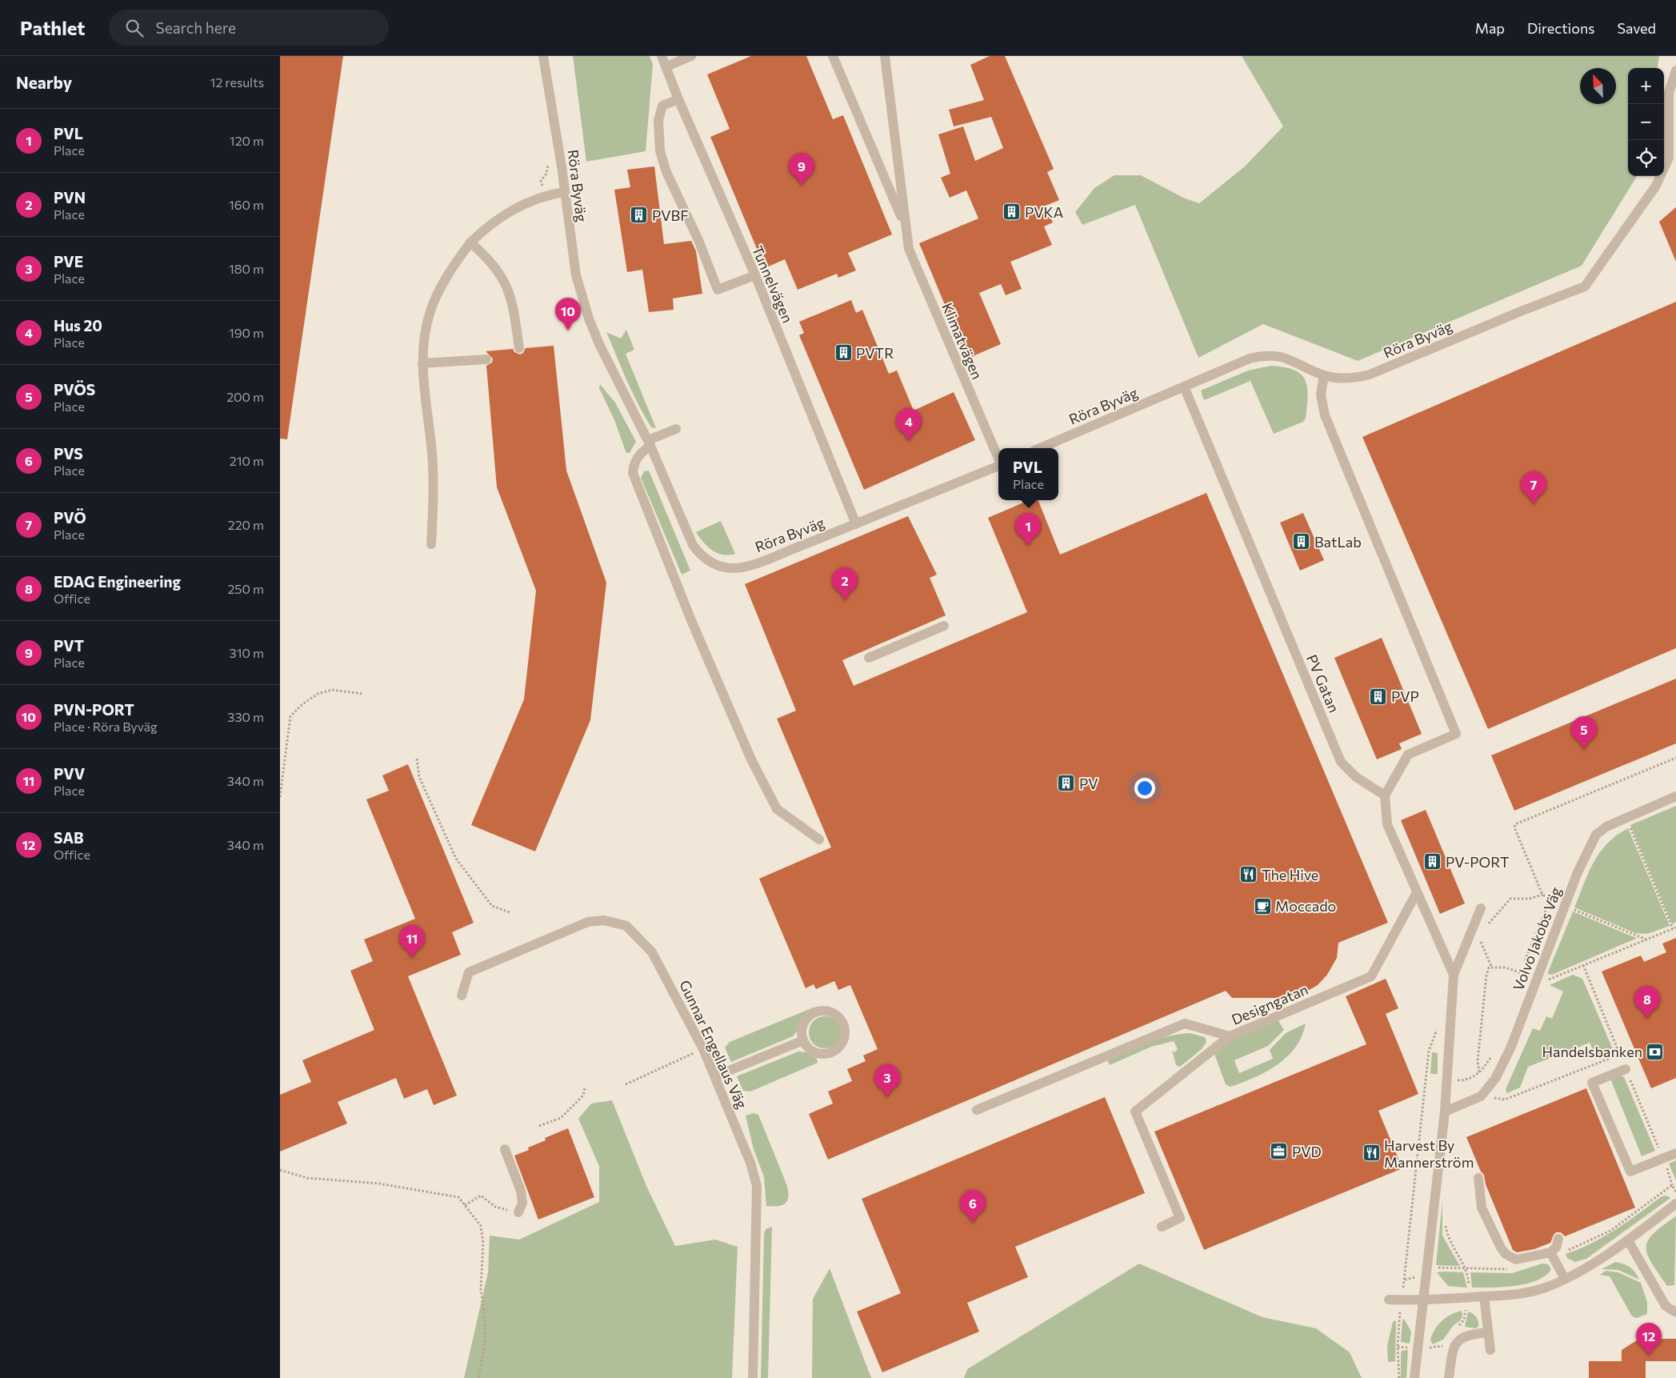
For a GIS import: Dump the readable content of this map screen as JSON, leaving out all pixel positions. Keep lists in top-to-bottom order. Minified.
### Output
{"streets":{"street":["Röra Byväg","Tunnelvägen","Klimatvägen","PV Gatan","Volvo Jakobs Väg","Designgatan","Gunnar Engellaus Väg"]},"crossings":[["Röra Byväg","Tunnelvägen"],["Röra Byväg","PV Gatan"]],"places":{"building":["PVKA","PVBF","PVTR","BatLab","PVP","PV","PV-PORT"],"restaurant":["The Hive","Harvest By Mannerström"],"cafe":["Moccado"],"bank":["Handelsbanken"],"office":["PVD"]},"north":"top left","page":{"header":"Pathlet","search":"Search here","nav":["Map","Directions","Saved"],"heading":["Nearby","12 results"],"map_buttons":["+","−"],"list":[{"mark":"1","name":"PVL","note":"Place","value":"120 m"},{"mark":"2","name":"PVN","note":"Place","value":"160 m"},{"mark":"3","name":"PVE","note":"Place","value":"180 m"},{"mark":"4","name":"Hus 20","note":"Place","value":"190 m"},{"mark":"5","name":"PVÖS","note":"Place","value":"200 m"},{"mark":"6","name":"PVS","note":"Place","value":"210 m"},{"mark":"7","name":"PVÖ","note":"Place","value":"220 m"},{"mark":"8","name":"EDAG Engineering","note":"Office","value":"250 m"},{"mark":"9","name":"PVT","note":"Place","value":"310 m"},{"mark":"10","name":"PVN-PORT","note":"Place · Röra Byväg","value":"330 m"},{"mark":"11","name":"PVV","note":"Place","value":"340 m"},{"mark":"12","name":"SAB","note":"Office","value":"340 m"}],"pins":["9","10","4","7","1","2","5","11","8","3","6","12"],"popup":["PVL","Place"]}}
